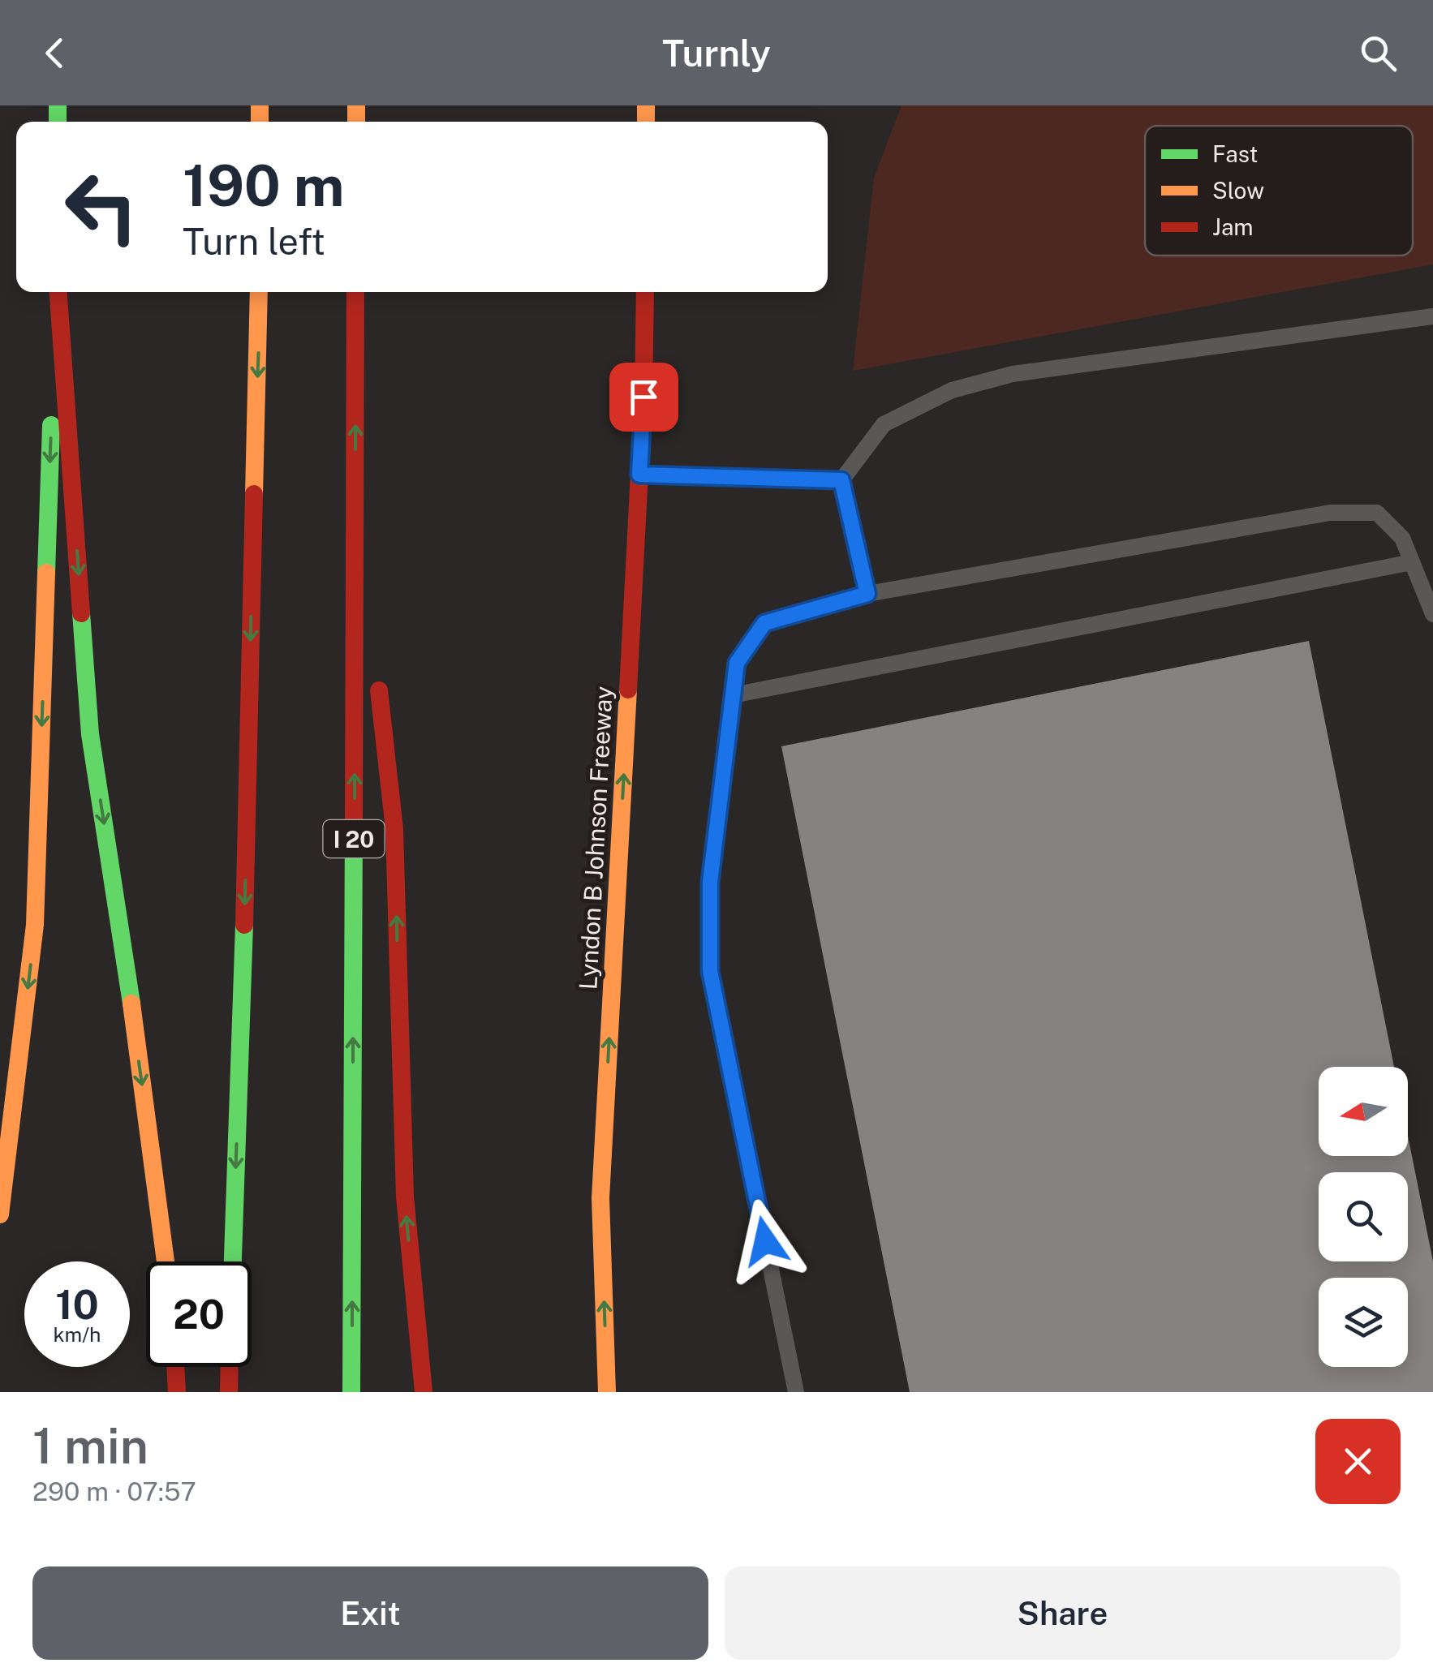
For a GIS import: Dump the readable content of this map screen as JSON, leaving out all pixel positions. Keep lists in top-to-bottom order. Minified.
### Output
{"streets":{"main road":["Lyndon B Johnson Freeway","I 20"]},"one_way":["Lyndon B Johnson Freeway"],"legend":["Fast","Slow","Jam"],"north":"left","page":{"header":"Turnly","turn":["190 m","Turn left"],"speed":"10 km/h","limit":"20","heading":["1 min","290 m · 07:57"],"buttons":["Exit","Share"]}}
